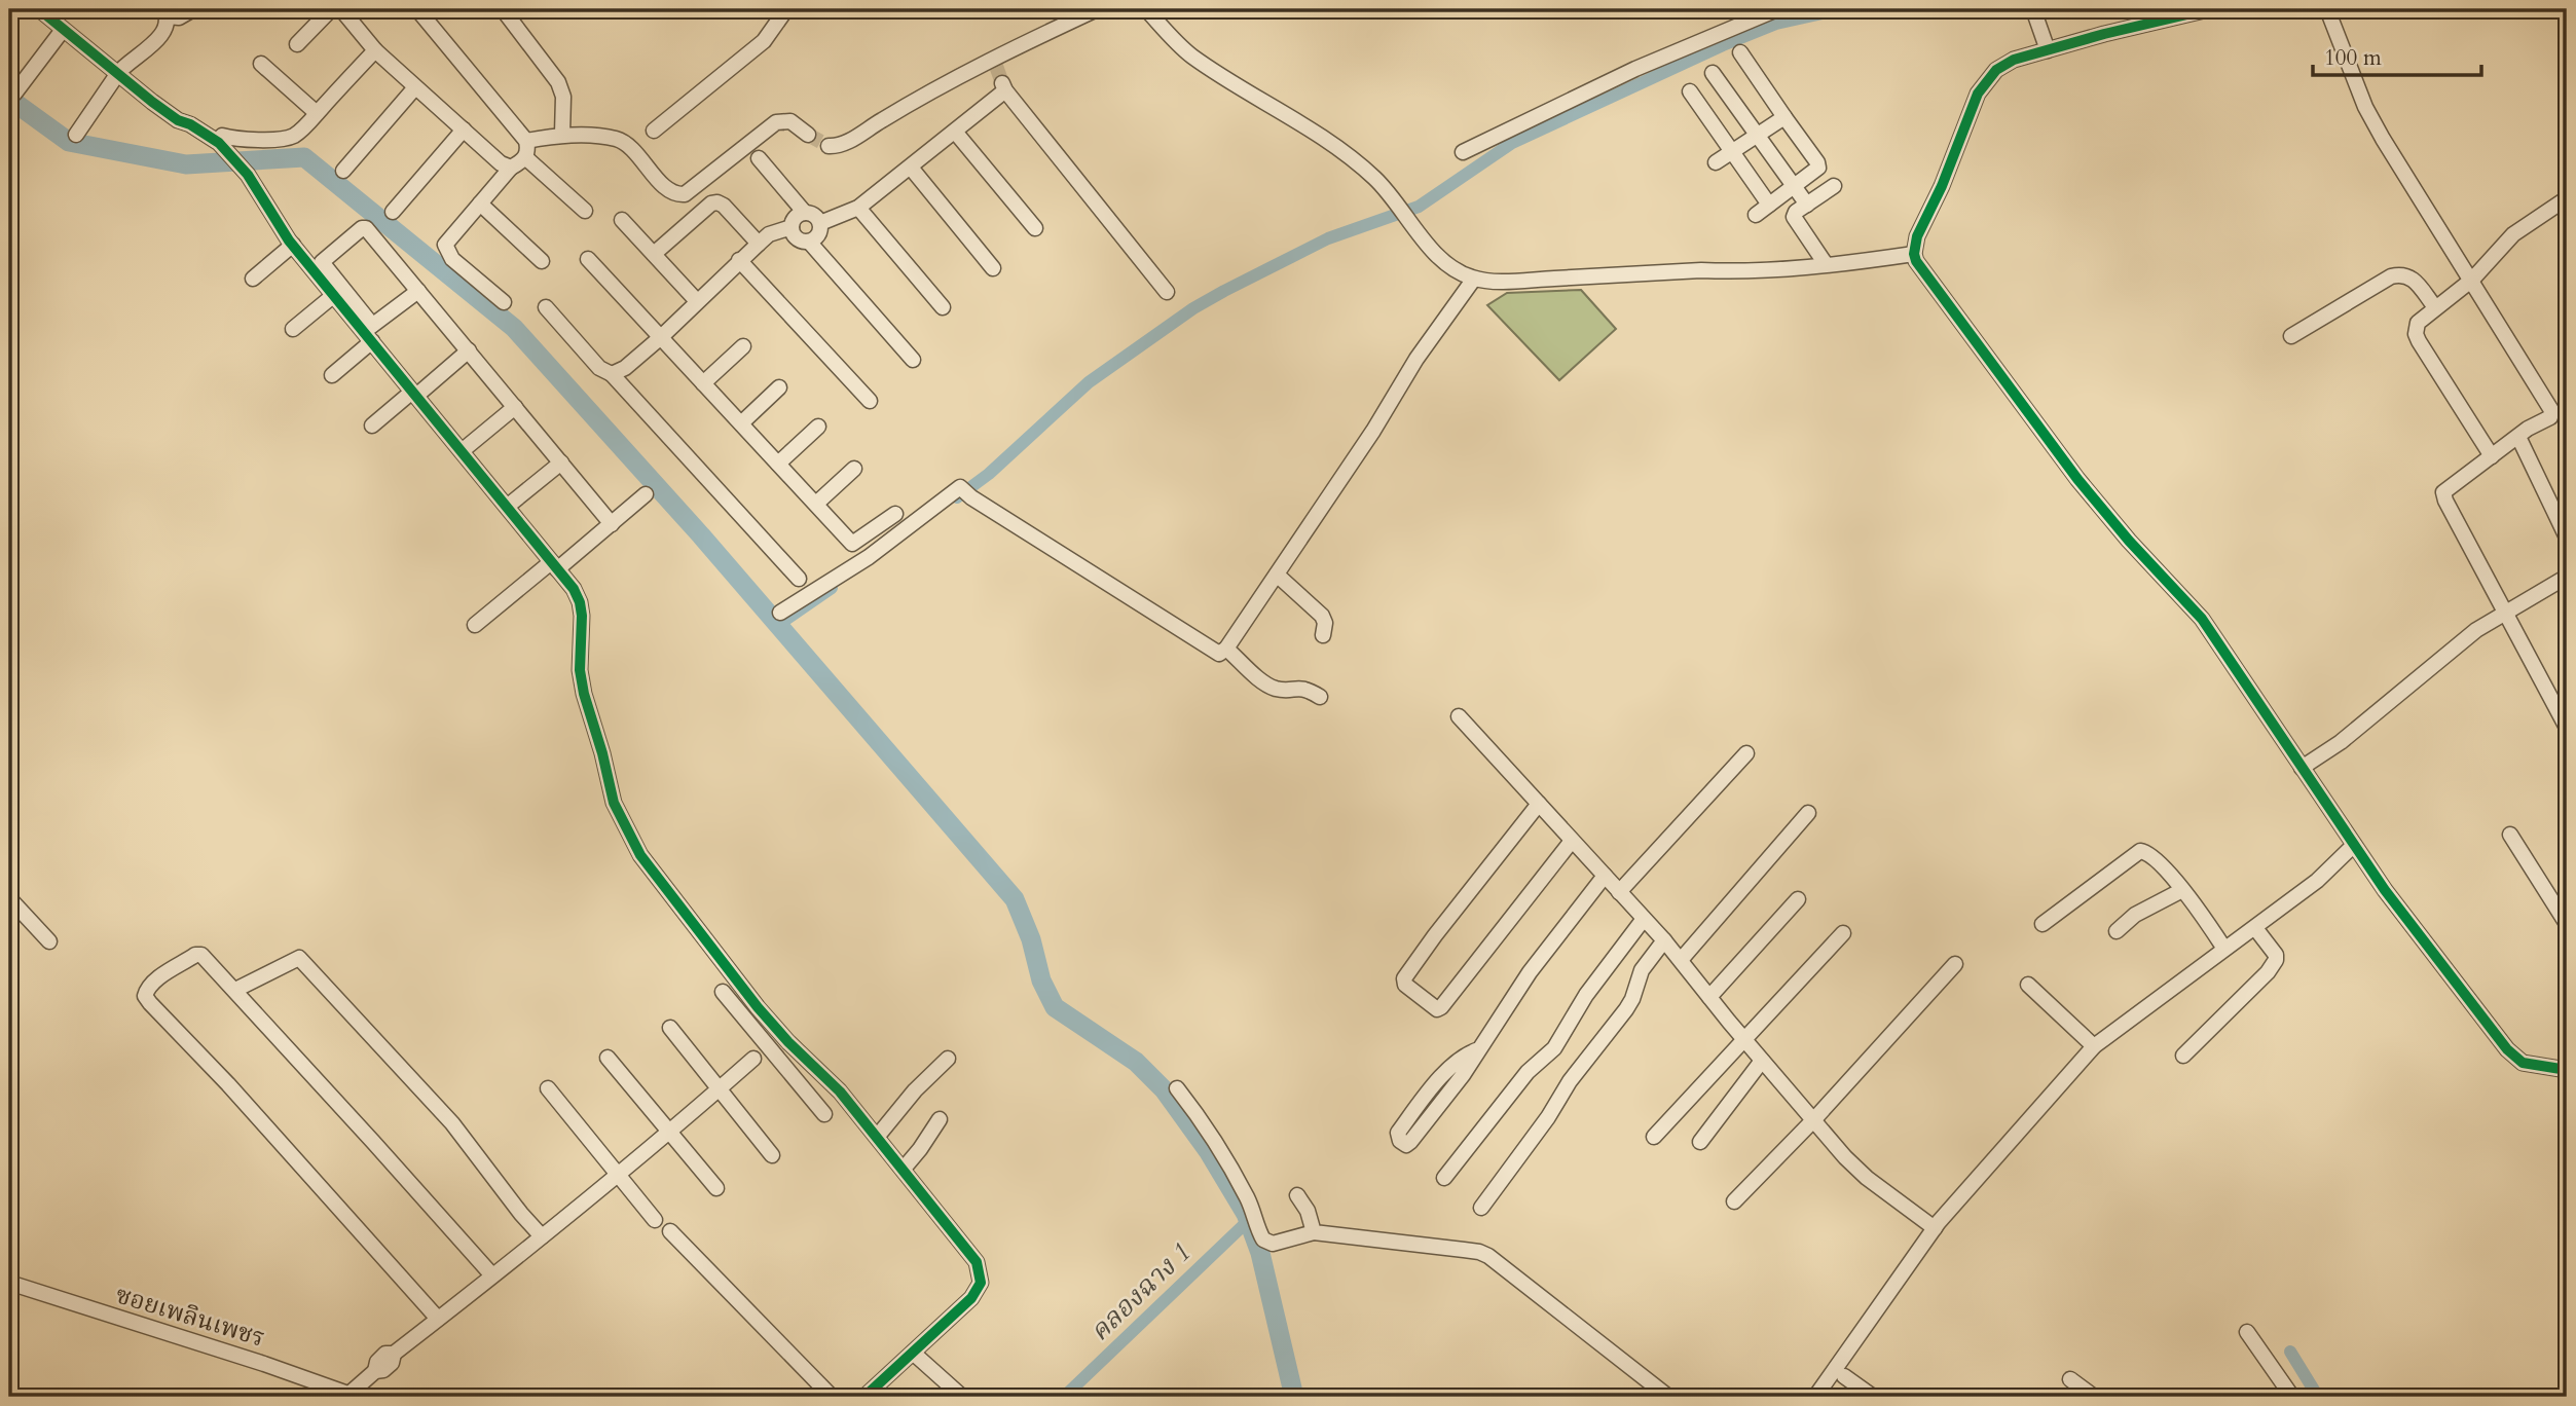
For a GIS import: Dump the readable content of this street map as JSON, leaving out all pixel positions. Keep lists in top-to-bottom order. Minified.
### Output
{"streets":{"street":["ซอยเพลินเพชร"]},"water":["คลองฉาง 1"],"scale_bar":"100 m"}
